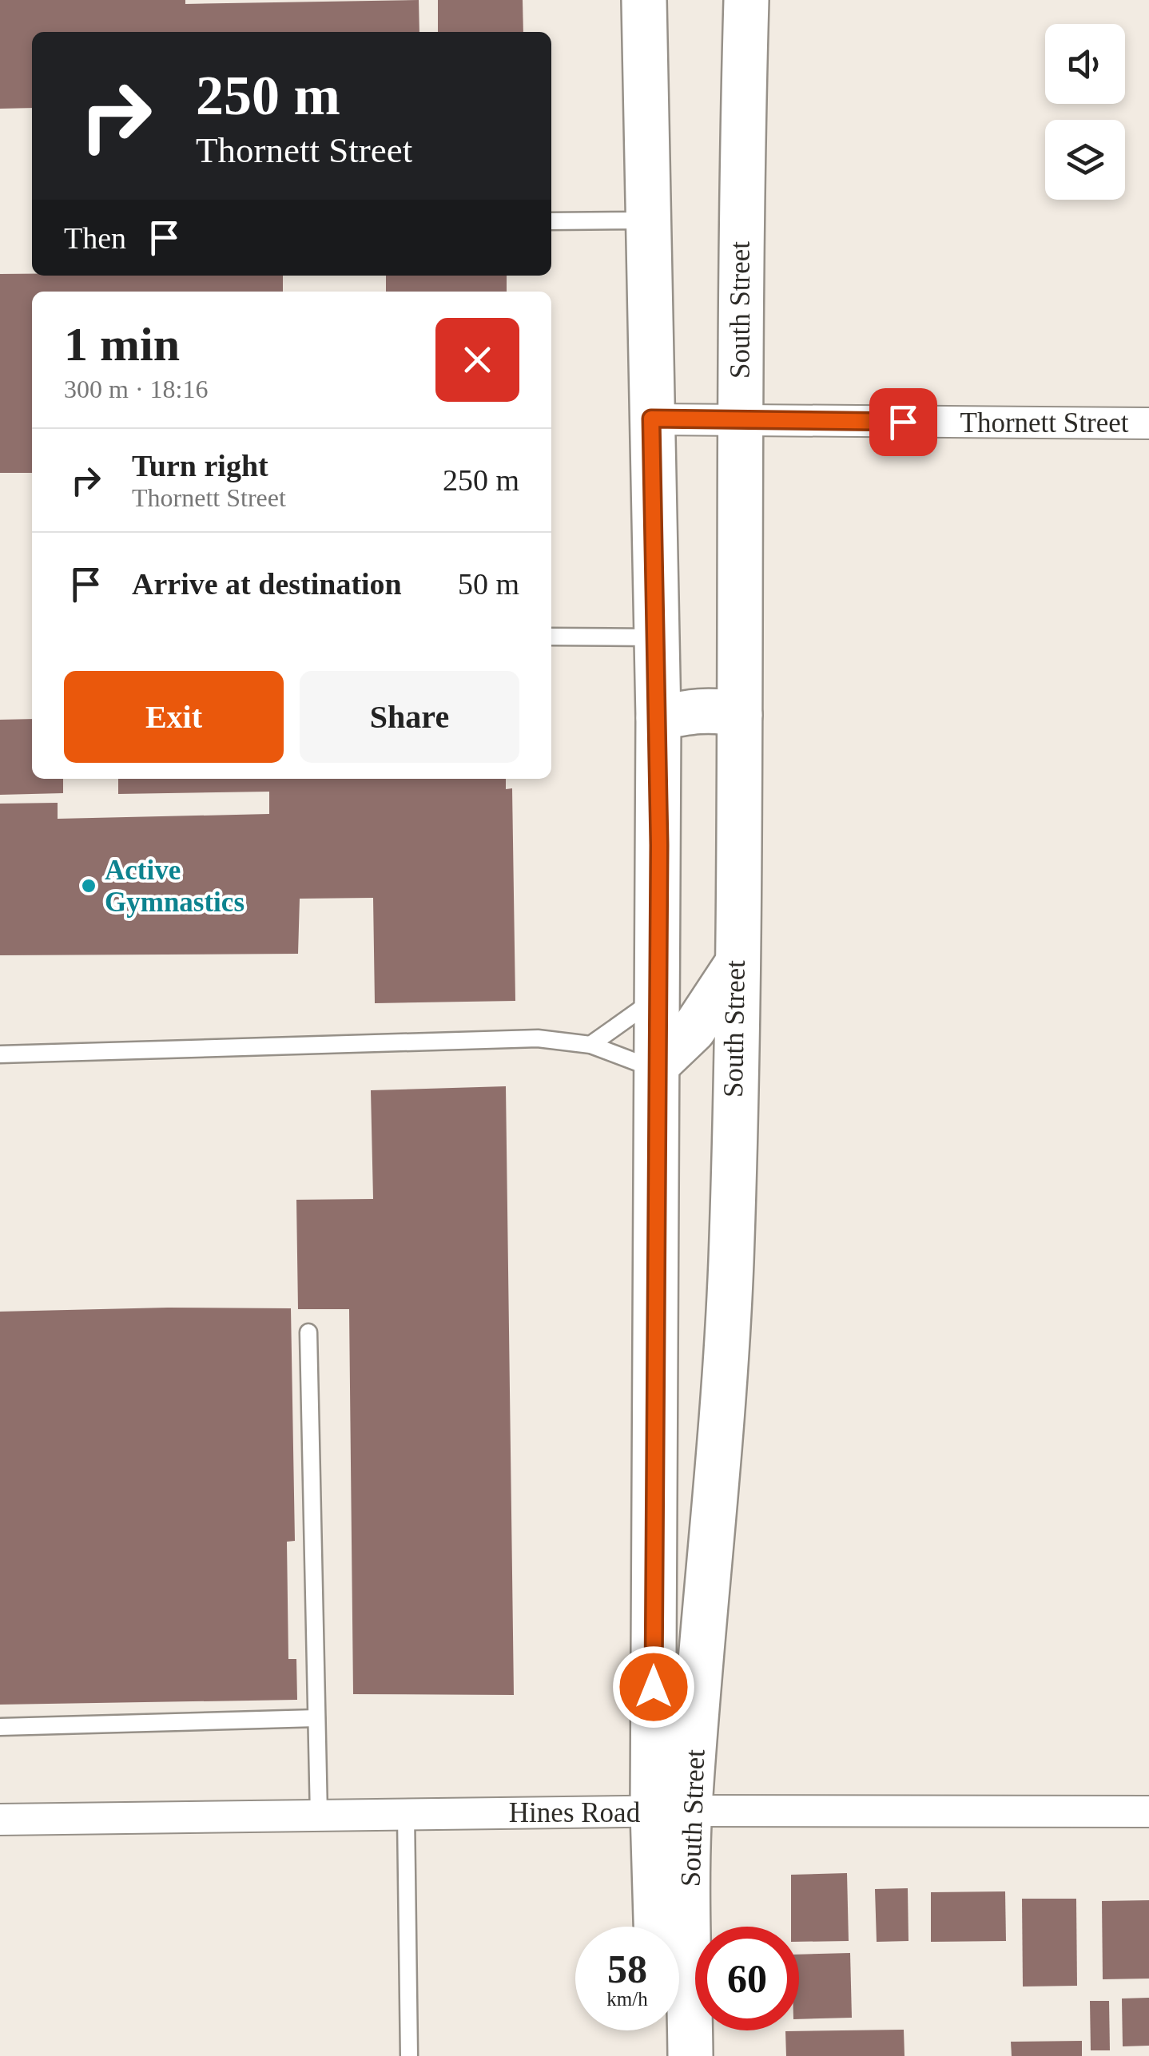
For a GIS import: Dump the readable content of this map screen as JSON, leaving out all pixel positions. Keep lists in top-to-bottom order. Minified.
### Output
{"streets":{"main road":["South Street"],"street":["Thornett Street","Hines Road"]},"crossings":[["South Street","Thornett Street"],["South Street","Hines Road"]],"places":["Active Gymnastics"],"page":{"turn":["250 m","Thornett Street"],"then":"Then","heading":["1 min","300 m · 18:16"],"list":[{"name":"Turn right","note":"Thornett Street","value":"250 m"},{"name":"Arrive at destination","value":"50 m"}],"buttons":["Exit","Share"],"speed":"58 km/h","limit":"60"}}
